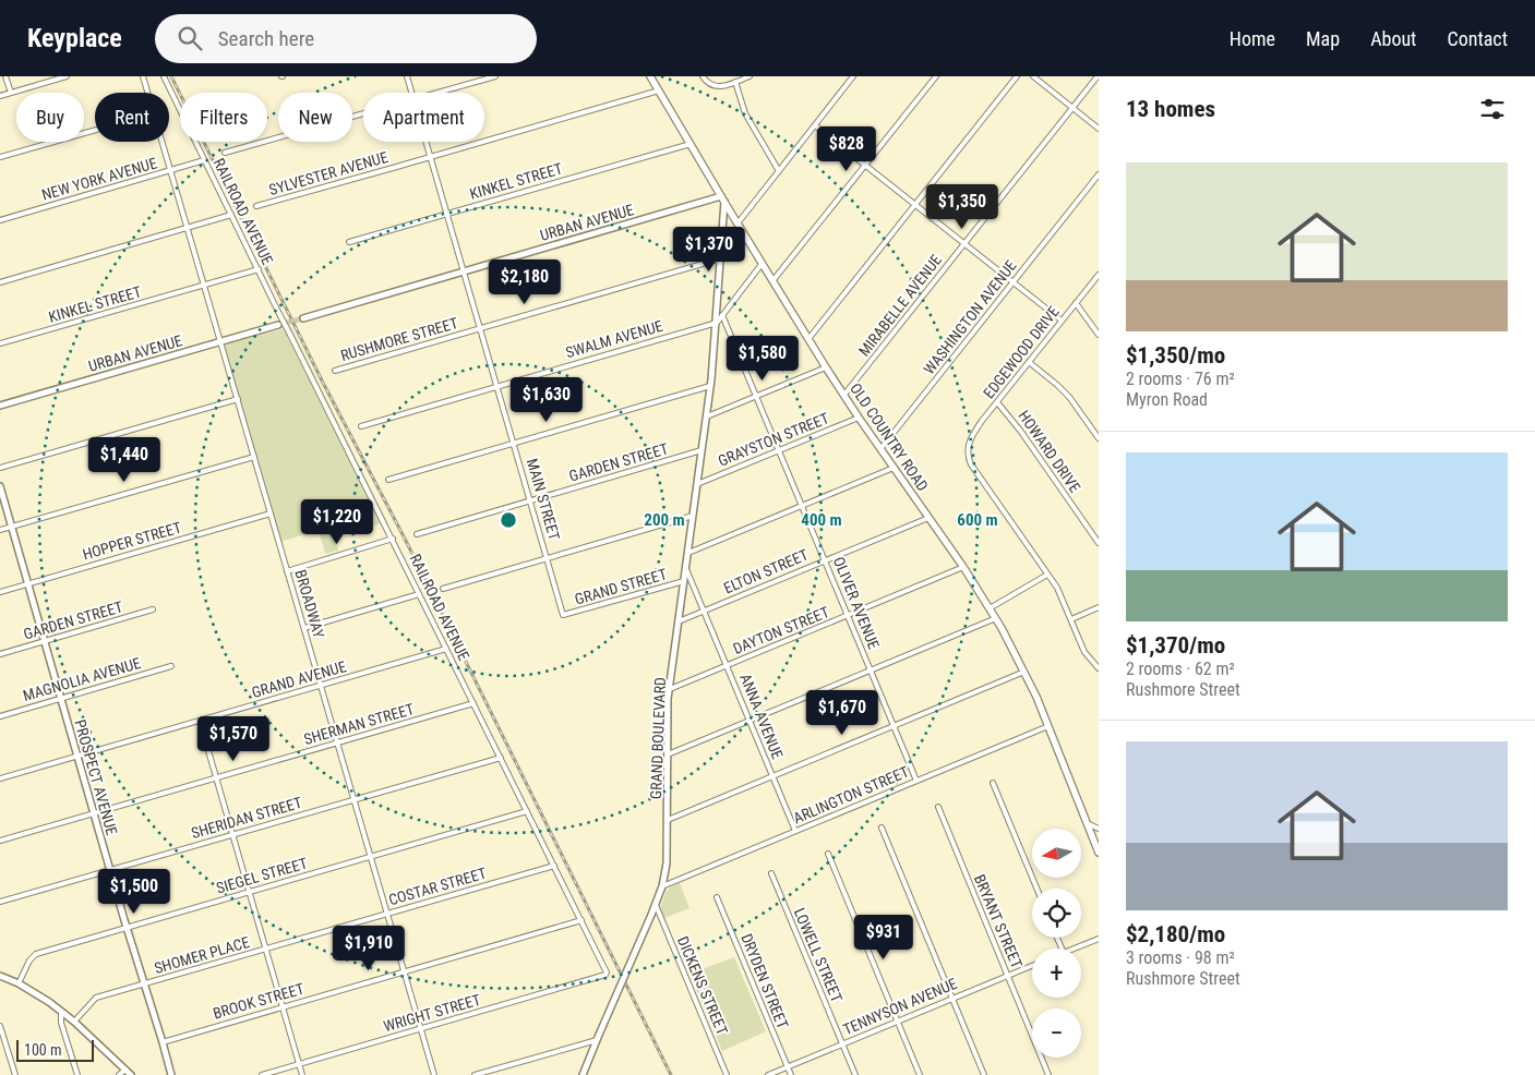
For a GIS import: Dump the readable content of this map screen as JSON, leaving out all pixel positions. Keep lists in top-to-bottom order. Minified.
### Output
{"streets":{"main road":["OLD COUNTRY ROAD"],"street":["SYLVESTER AVENUE","NEW YORK AVENUE","KINKEL STREET","RAILROAD AVENUE","URBAN AVENUE","MIRABELLE AVENUE","WASHINGTON AVENUE","RUSHMORE STREET","SWALM AVENUE","EDGEWOOD DRIVE","GRAYSTON STREET","HOWARD DRIVE","GARDEN STREET","MAIN STREET","HOPPER STREET","ELTON STREET","GRAND STREET","OLIVER AVENUE","BROADWAY","DAYTON STREET","MAGNOLIA AVENUE","GRAND AVENUE","ANNA AVENUE","SHERMAN STREET","GRAND BOULEVARD","PROSPECT AVENUE","ARLINGTON STREET","SHERIDAN STREET","SIEGEL STREET","COSTAR STREET","BRYANT STREET","SHOMER PLACE","LOWELL STREET","DRYDEN STREET","DICKENS STREET","BROOK STREET","TENNYSON AVENUE","WRIGHT STREET"]},"crossings":[["SYLVESTER AVENUE","OLD COUNTRY ROAD"],["SYLVESTER AVENUE","MAIN STREET"],["NEW YORK AVENUE","RAILROAD AVENUE"],["NEW YORK AVENUE","BROADWAY"],["KINKEL STREET","RAILROAD AVENUE"],["KINKEL STREET","OLD COUNTRY ROAD"],["KINKEL STREET","MAIN STREET"],["KINKEL STREET","BROADWAY"],["RAILROAD AVENUE","GRAND AVENUE"],["RAILROAD AVENUE","SHERMAN STREET"],["RAILROAD AVENUE","SHERIDAN STREET"],["RAILROAD AVENUE","SIEGEL STREET"],["RAILROAD AVENUE","COSTAR STREET"],["RAILROAD AVENUE","BROOK STREET"],["RAILROAD AVENUE","WRIGHT STREET"],["URBAN AVENUE","OLD COUNTRY ROAD"],["URBAN AVENUE","MAIN STREET"],["URBAN AVENUE","BROADWAY"],["URBAN AVENUE","GRAND BOULEVARD"],["MIRABELLE AVENUE","OLD COUNTRY ROAD"],["WASHINGTON AVENUE","OLD COUNTRY ROAD"],["RUSHMORE STREET","MAIN STREET"],["RUSHMORE STREET","GRAND BOULEVARD"],["SWALM AVENUE","MAIN STREET"],["SWALM AVENUE","GRAND BOULEVARD"],["EDGEWOOD DRIVE","HOWARD DRIVE"],["OLD COUNTRY ROAD","GRAYSTON STREET"],["OLD COUNTRY ROAD","ELTON STREET"],["OLD COUNTRY ROAD","DAYTON STREET"],["OLD COUNTRY ROAD","GRAND BOULEVARD"],["OLD COUNTRY ROAD","ARLINGTON STREET"],["GRAYSTON STREET","OLIVER AVENUE"],["GRAYSTON STREET","GRAND BOULEVARD"],["GARDEN STREET","MAIN STREET"],["GARDEN STREET","GRAND BOULEVARD"],["GARDEN STREET","PROSPECT AVENUE"],["MAIN STREET","GRAND STREET"],["HOPPER STREET","BROADWAY"],["HOPPER STREET","PROSPECT AVENUE"],["ELTON STREET","OLIVER AVENUE"],["ELTON STREET","ANNA AVENUE"],["GRAND STREET","GRAND BOULEVARD"],["OLIVER AVENUE","DAYTON STREET"],["OLIVER AVENUE","GRAND BOULEVARD"],["OLIVER AVENUE","ARLINGTON STREET"],["BROADWAY","GRAND AVENUE"],["BROADWAY","SHERMAN STREET"],["BROADWAY","SHERIDAN STREET"],["BROADWAY","SIEGEL STREET"],["BROADWAY","COSTAR STREET"],["BROADWAY","BROOK STREET"],["BROADWAY","WRIGHT STREET"],["DAYTON STREET","ANNA AVENUE"],["DAYTON STREET","GRAND BOULEVARD"],["MAGNOLIA AVENUE","PROSPECT AVENUE"],["GRAND AVENUE","PROSPECT AVENUE"],["ANNA AVENUE","GRAND BOULEVARD"],["ANNA AVENUE","ARLINGTON STREET"],["SHERMAN STREET","PROSPECT AVENUE"],["GRAND BOULEVARD","ARLINGTON STREET"],["GRAND BOULEVARD","DICKENS STREET"],["PROSPECT AVENUE","SHERIDAN STREET"],["PROSPECT AVENUE","SIEGEL STREET"],["PROSPECT AVENUE","SHOMER PLACE"],["PROSPECT AVENUE","BROOK STREET"],["COSTAR STREET","SHOMER PLACE"],["BRYANT STREET","TENNYSON AVENUE"],["LOWELL STREET","TENNYSON AVENUE"],["DRYDEN STREET","TENNYSON AVENUE"]],"scale_bar":"100 m","north":"left","page":{"header":"Keyplace","search":"Search here","nav":["Home","Map","About","Contact"],"heading":"13 homes","chip":["Buy","Rent","Filters","New","Apartment"],"price":["$828","$1,350","$1,370","$2,180","$1,580","$1,630","$1,440","$1,220","$1,670","$1,570","$1,500","$931","$1,910"],"list":[{"name":"$1,350/mo","note":"2 rooms · 76 m² · Myron Road"},{"name":"$1,370/mo","note":"2 rooms · 62 m² · Rushmore Street"},{"name":"$2,180/mo","note":"3 rooms · 98 m² · Rushmore Street"}],"map_buttons":["+","−"],"scale":"100 m"},"rings":["200 m","400 m","600 m"]}
